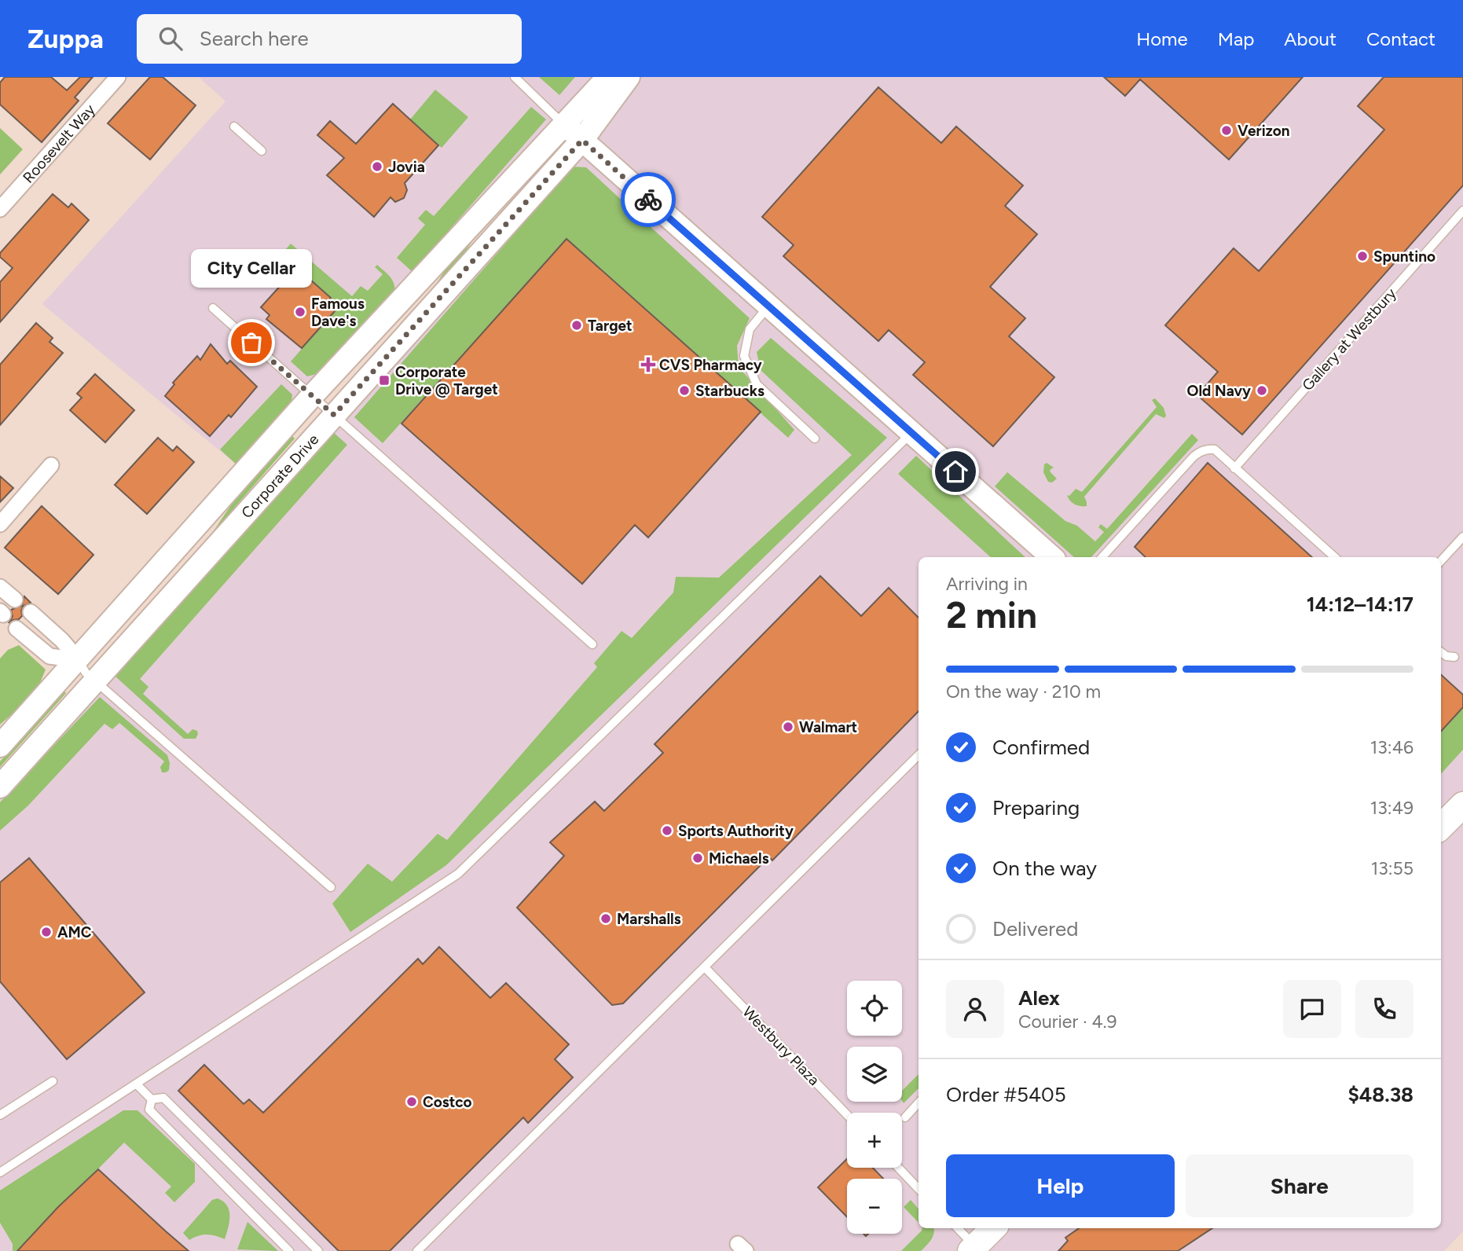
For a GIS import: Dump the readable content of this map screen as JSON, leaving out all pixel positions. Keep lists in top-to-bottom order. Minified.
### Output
{"streets":{"main road":["Corporate Drive"],"street":["Roosevelt Way"],"lane":["Gallery at Westbury","Westbury Plaza"]},"places":{"other":["Verizon","Jovia","Spuntino","Famous Dave's","Target","City Cellar","Starbucks","Old Navy","Walmart","Sports Authority","Michaels","Marshalls","AMC","Costco"],"health":["CVS Pharmacy"],"transit":["Corporate Drive @ Target"]},"page":{"header":"Zuppa","search":"Search here","nav":["Home","Map","About","Contact"],"bubble":"City Cellar","heading":["2 min","Arriving in","14:12–14:17"],"panel":["Alex","Courier · 4.9","Order #5405","$48.38"],"bar":"On the way · 210 m","list":[["Confirmed","13:46"],["Preparing","13:49"],["On the way","13:55"],"Delivered"],"map_buttons":["+","−"],"buttons":["Help","Share"]}}
